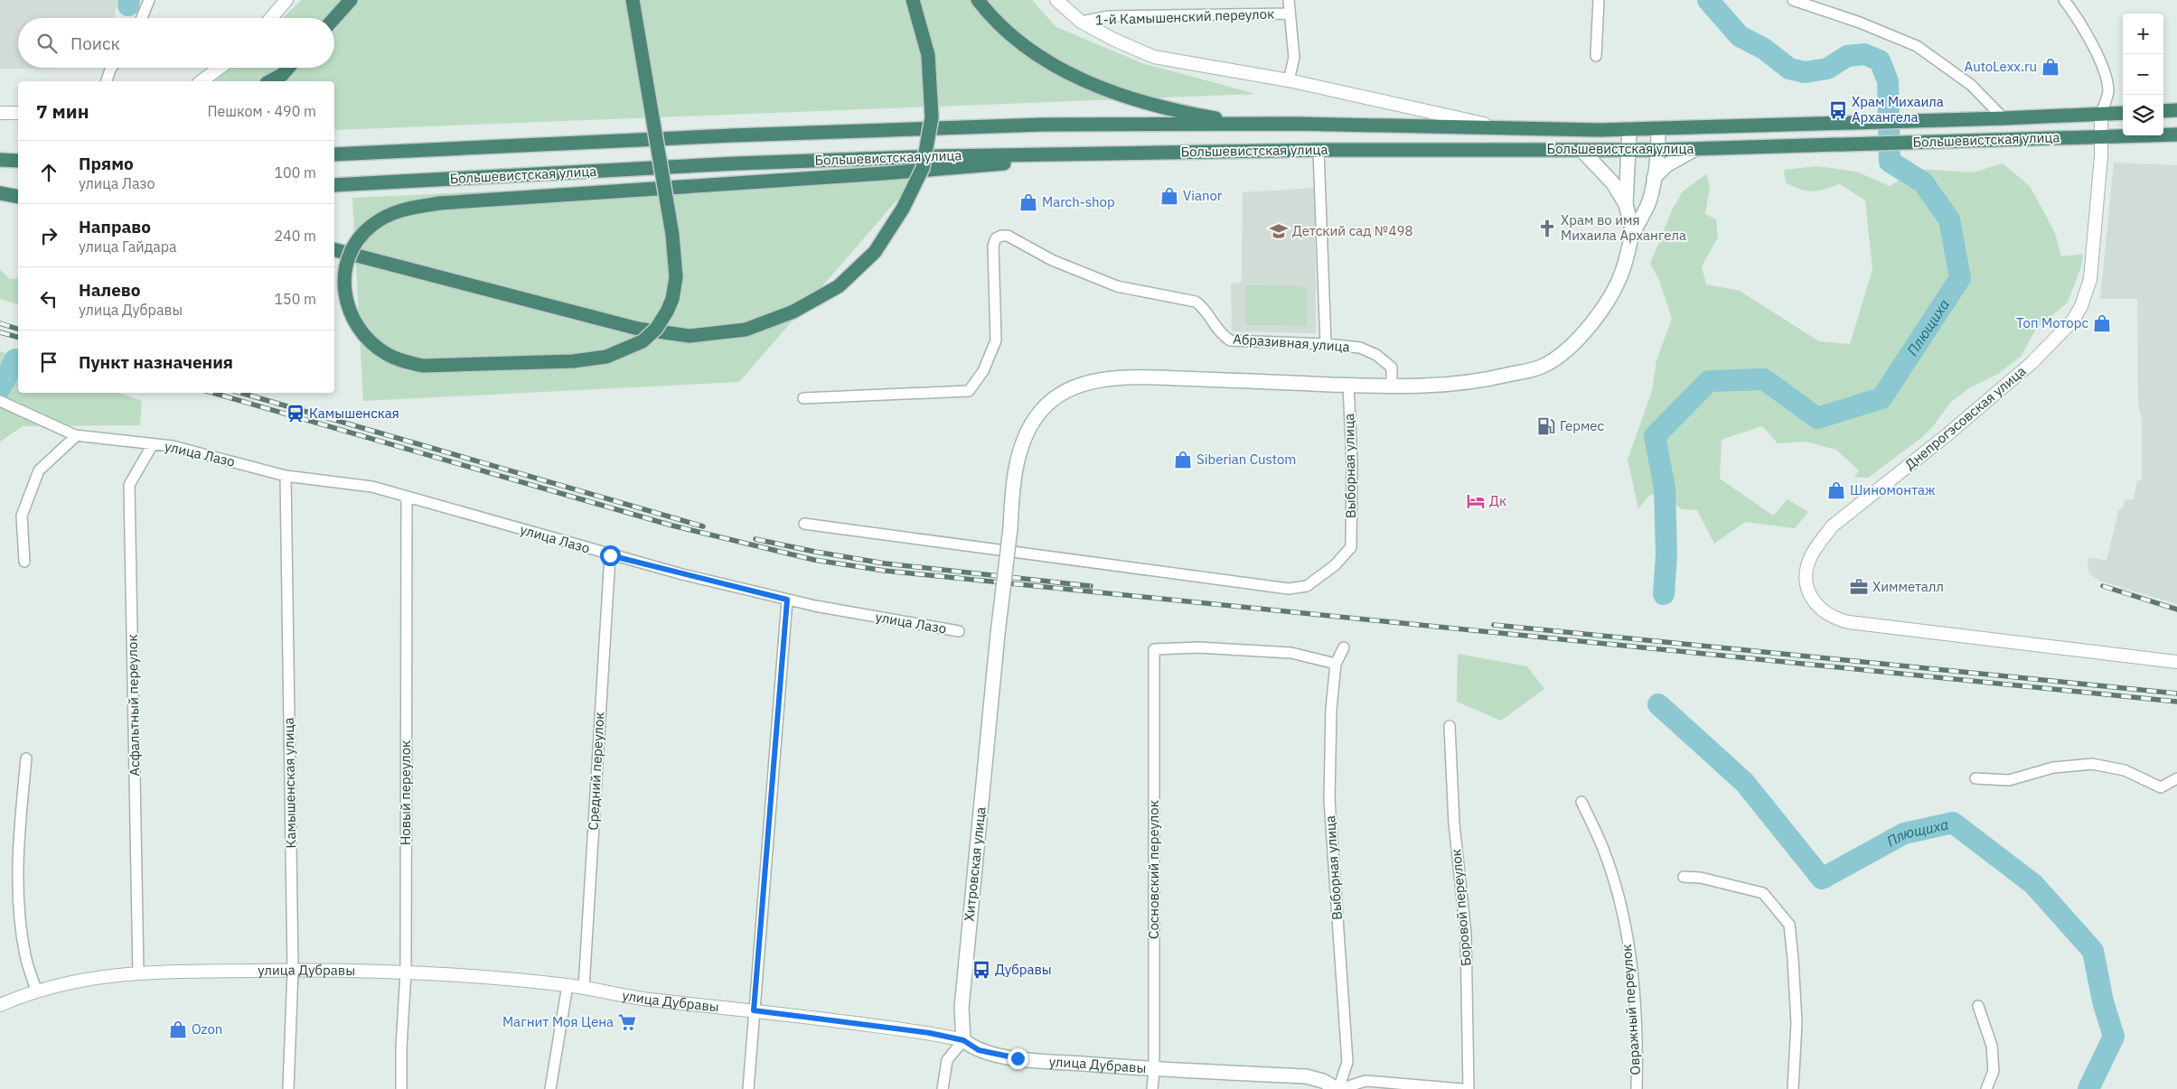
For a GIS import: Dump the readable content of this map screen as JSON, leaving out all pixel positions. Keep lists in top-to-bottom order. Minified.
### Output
{"streets":{"highway":["Большевистская улица"],"main road":["Хитровская улица","улица Дубравы"],"street":["1-й Камышенский переулок","Абразивная улица","Днепрогэсовская улица","улица Лазо","Выборная улица","Асфальтный переулок","Средний переулок","Камышенская улица","Новый переулок","Сосновский переулок","Боровой переулок","Овражный переулок"]},"crossings":[["Большевистская улица","Днепрогэсовская улица"],["Большевистская улица","Хитровская улица"],["Абразивная улица","Хитровская улица"],["улица Лазо","Асфальтный переулок"],["улица Лазо","Средний переулок"],["улица Лазо","Камышенская улица"],["улица Лазо","Новый переулок"],["Выборная улица","Хитровская улица"],["Выборная улица","Сосновский переулок"],["Выборная улица","улица Дубравы"],["Асфальтный переулок","улица Дубравы"],["Средний переулок","улица Дубравы"],["Камышенская улица","улица Дубравы"],["Новый переулок","улица Дубравы"],["Хитровская улица","улица Дубравы"],["Сосновский переулок","улица Дубравы"]],"water":["Плющиха"],"places":{"shop":["AutoLexx.ru","Vianor","March-shop","Топ Моторс","Siberian Custom","Шиномонтаж","Ozon"],"bus stop":["Храм Михаила Архангела","Дубравы"],"church":["Храм во имя Михаила Архангела"],"school or university":["Детский сад №498"],"station":["Камышенская"],"fuel station":["Гермес"],"hotel":["Дк"],"office":["Химметалл"],"supermarket":["Магнит Моя Цена"]},"page":{"map_buttons":["+","−"],"search":"Поиск","heading":["7 мин","Пешком · 490 m"],"list":[["Прямо","улица Лазо","100 m"],["Направо","улица Гайдара","240 m"],["Налево","улица Дубравы","150 m"],"Пункт назначения"]}}
